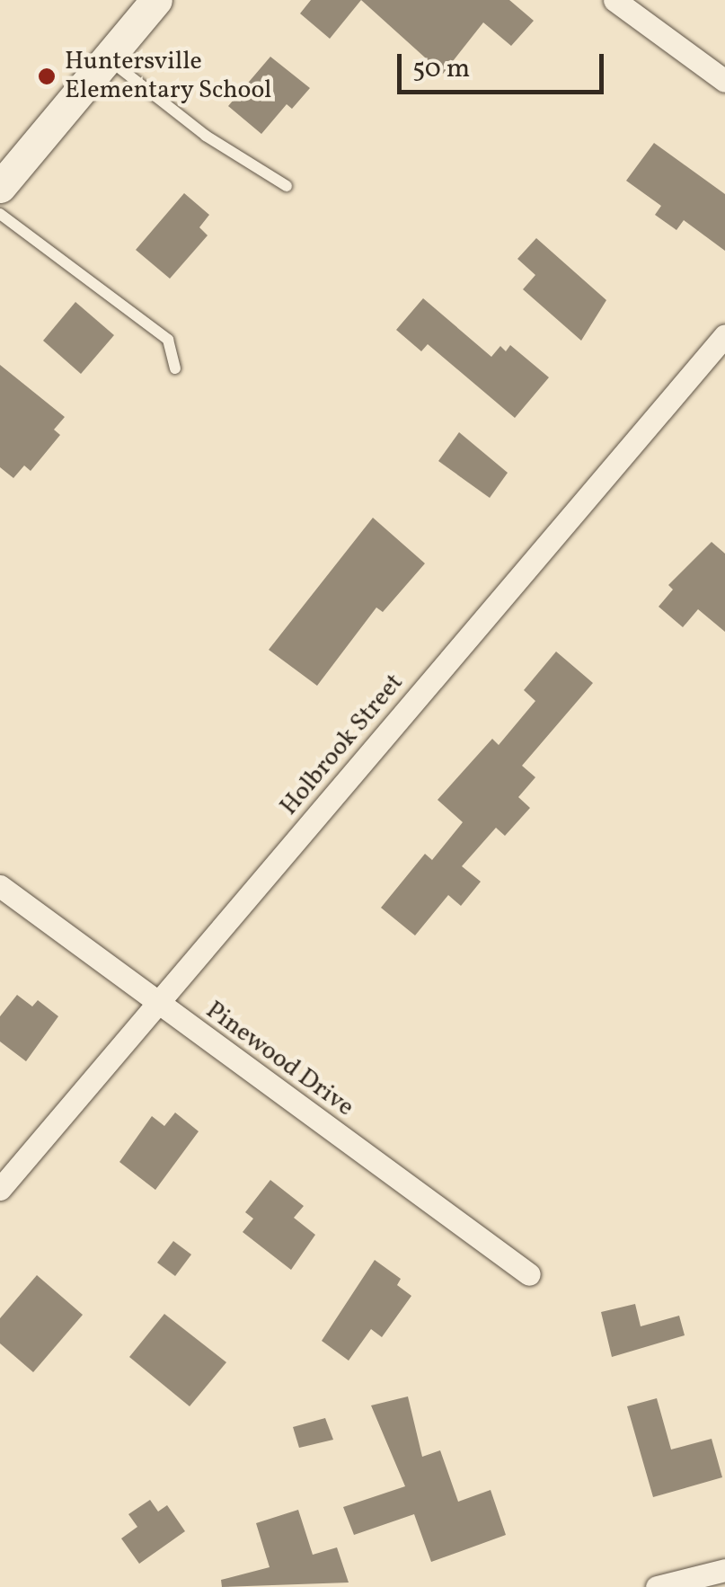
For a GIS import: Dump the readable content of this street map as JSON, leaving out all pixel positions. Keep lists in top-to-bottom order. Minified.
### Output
{"streets":{"street":["Holbrook Street","Pinewood Drive"]},"crossings":[["Holbrook Street","Pinewood Drive"]],"places":["Huntersville Elementary School"],"scale_bar":"50 m"}
